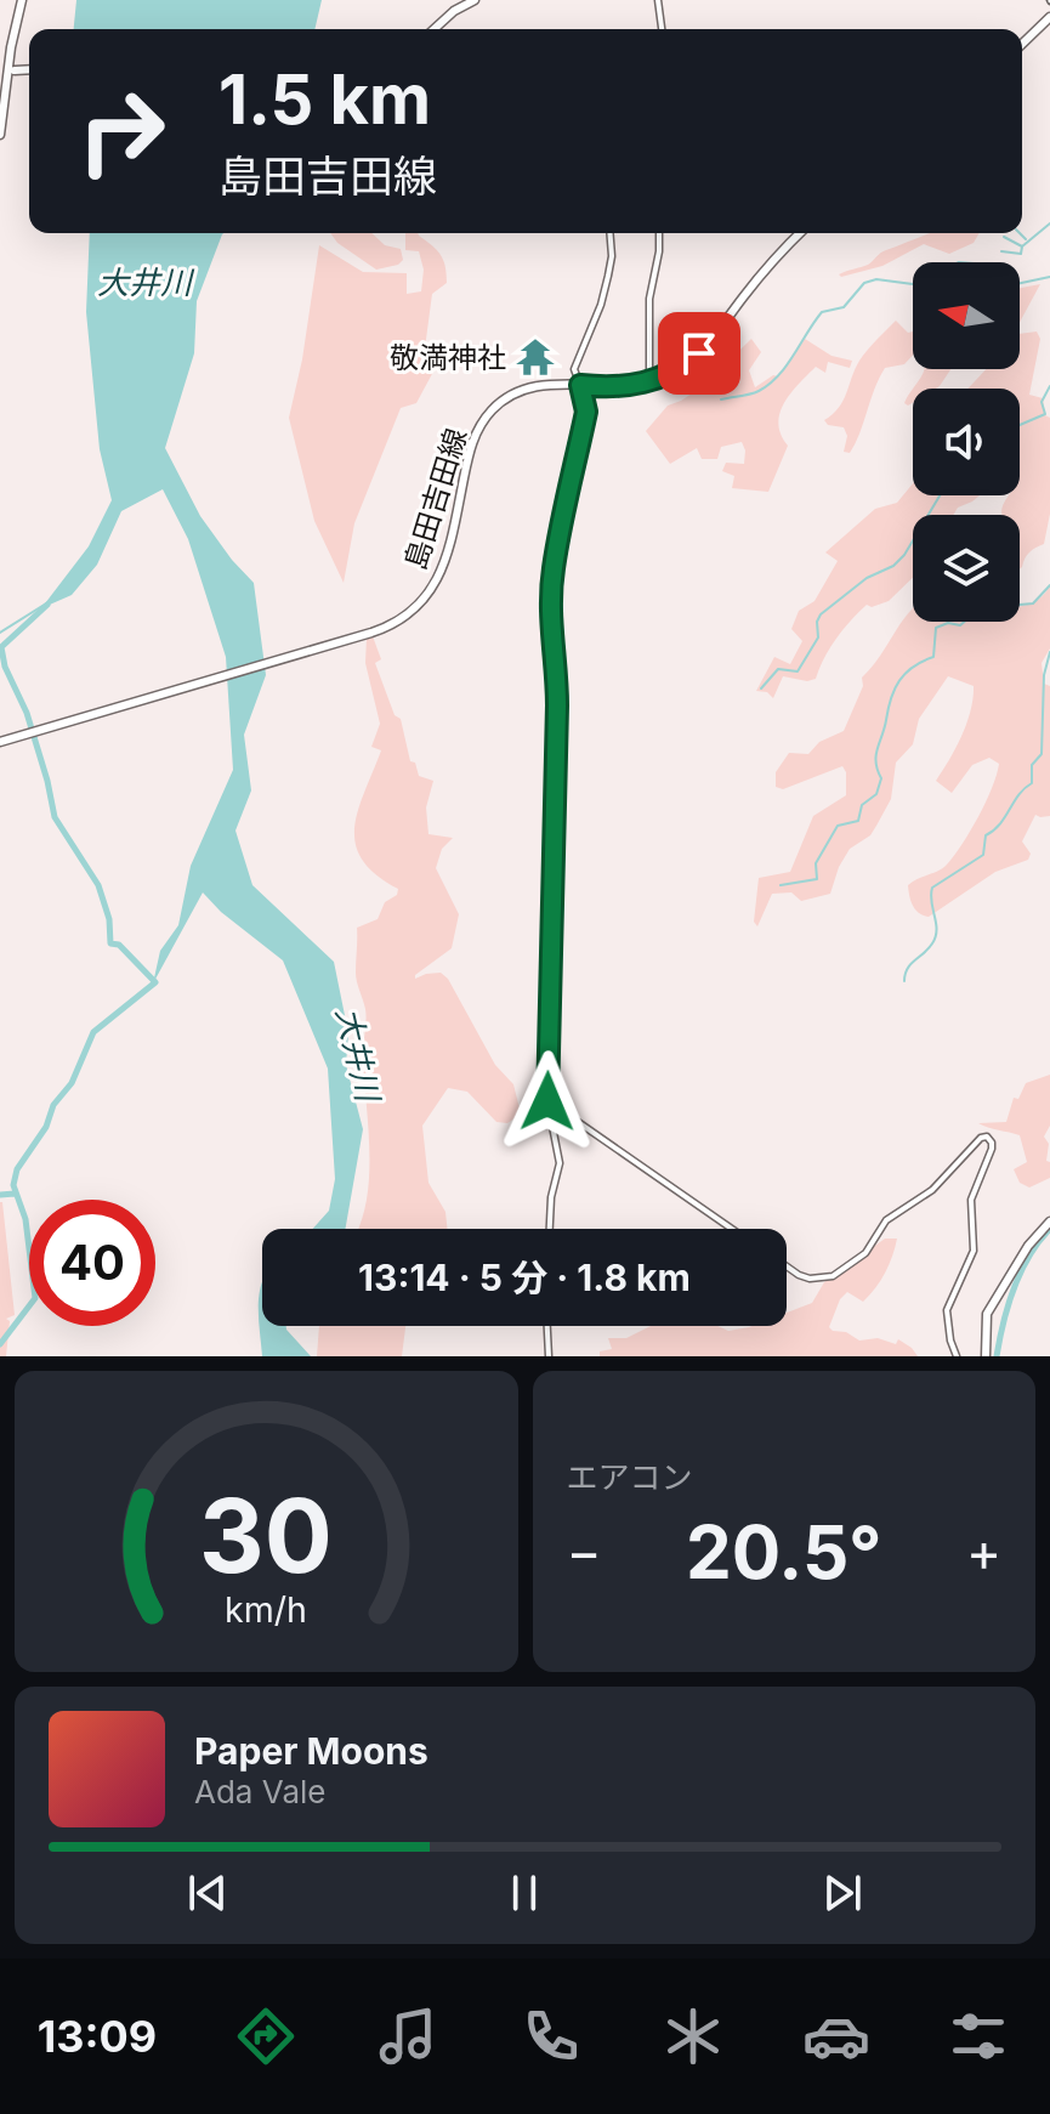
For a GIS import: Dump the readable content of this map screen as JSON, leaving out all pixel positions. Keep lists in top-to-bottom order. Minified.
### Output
{"streets":{"main road":["島田吉田線"]},"water":["大井川"],"places":{"temple":["敬満神社"]},"north":"left","page":{"turn":["1.5 km","島田吉田線"],"limit":"40","trip":"13:14 · 5 分 · 1.8 km","tile":"エアコン","heat":["−","20.5°","+"],"song":["Paper Moons","Ada Vale"],"tabs":"13:09","gauge":["30","km/h"]}}
